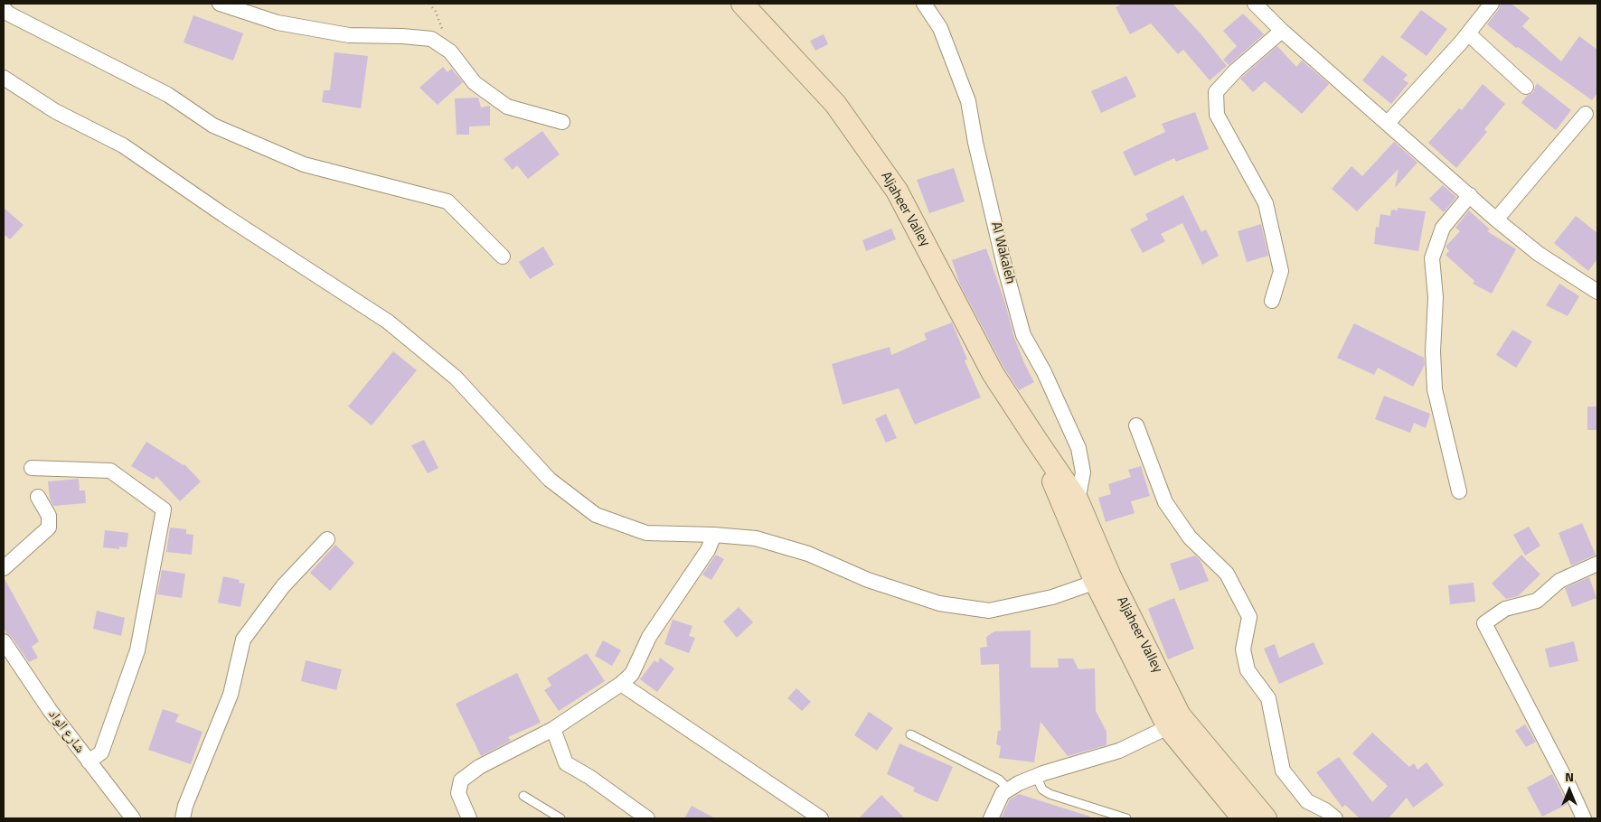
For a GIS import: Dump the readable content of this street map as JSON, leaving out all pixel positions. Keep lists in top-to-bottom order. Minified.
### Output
{"streets":{"street":["Aljaheer Valley","Al Wakaleh","شارع الواد"]},"crossings":[["Aljaheer Valley","Al Wakaleh"]],"north":"top"}
